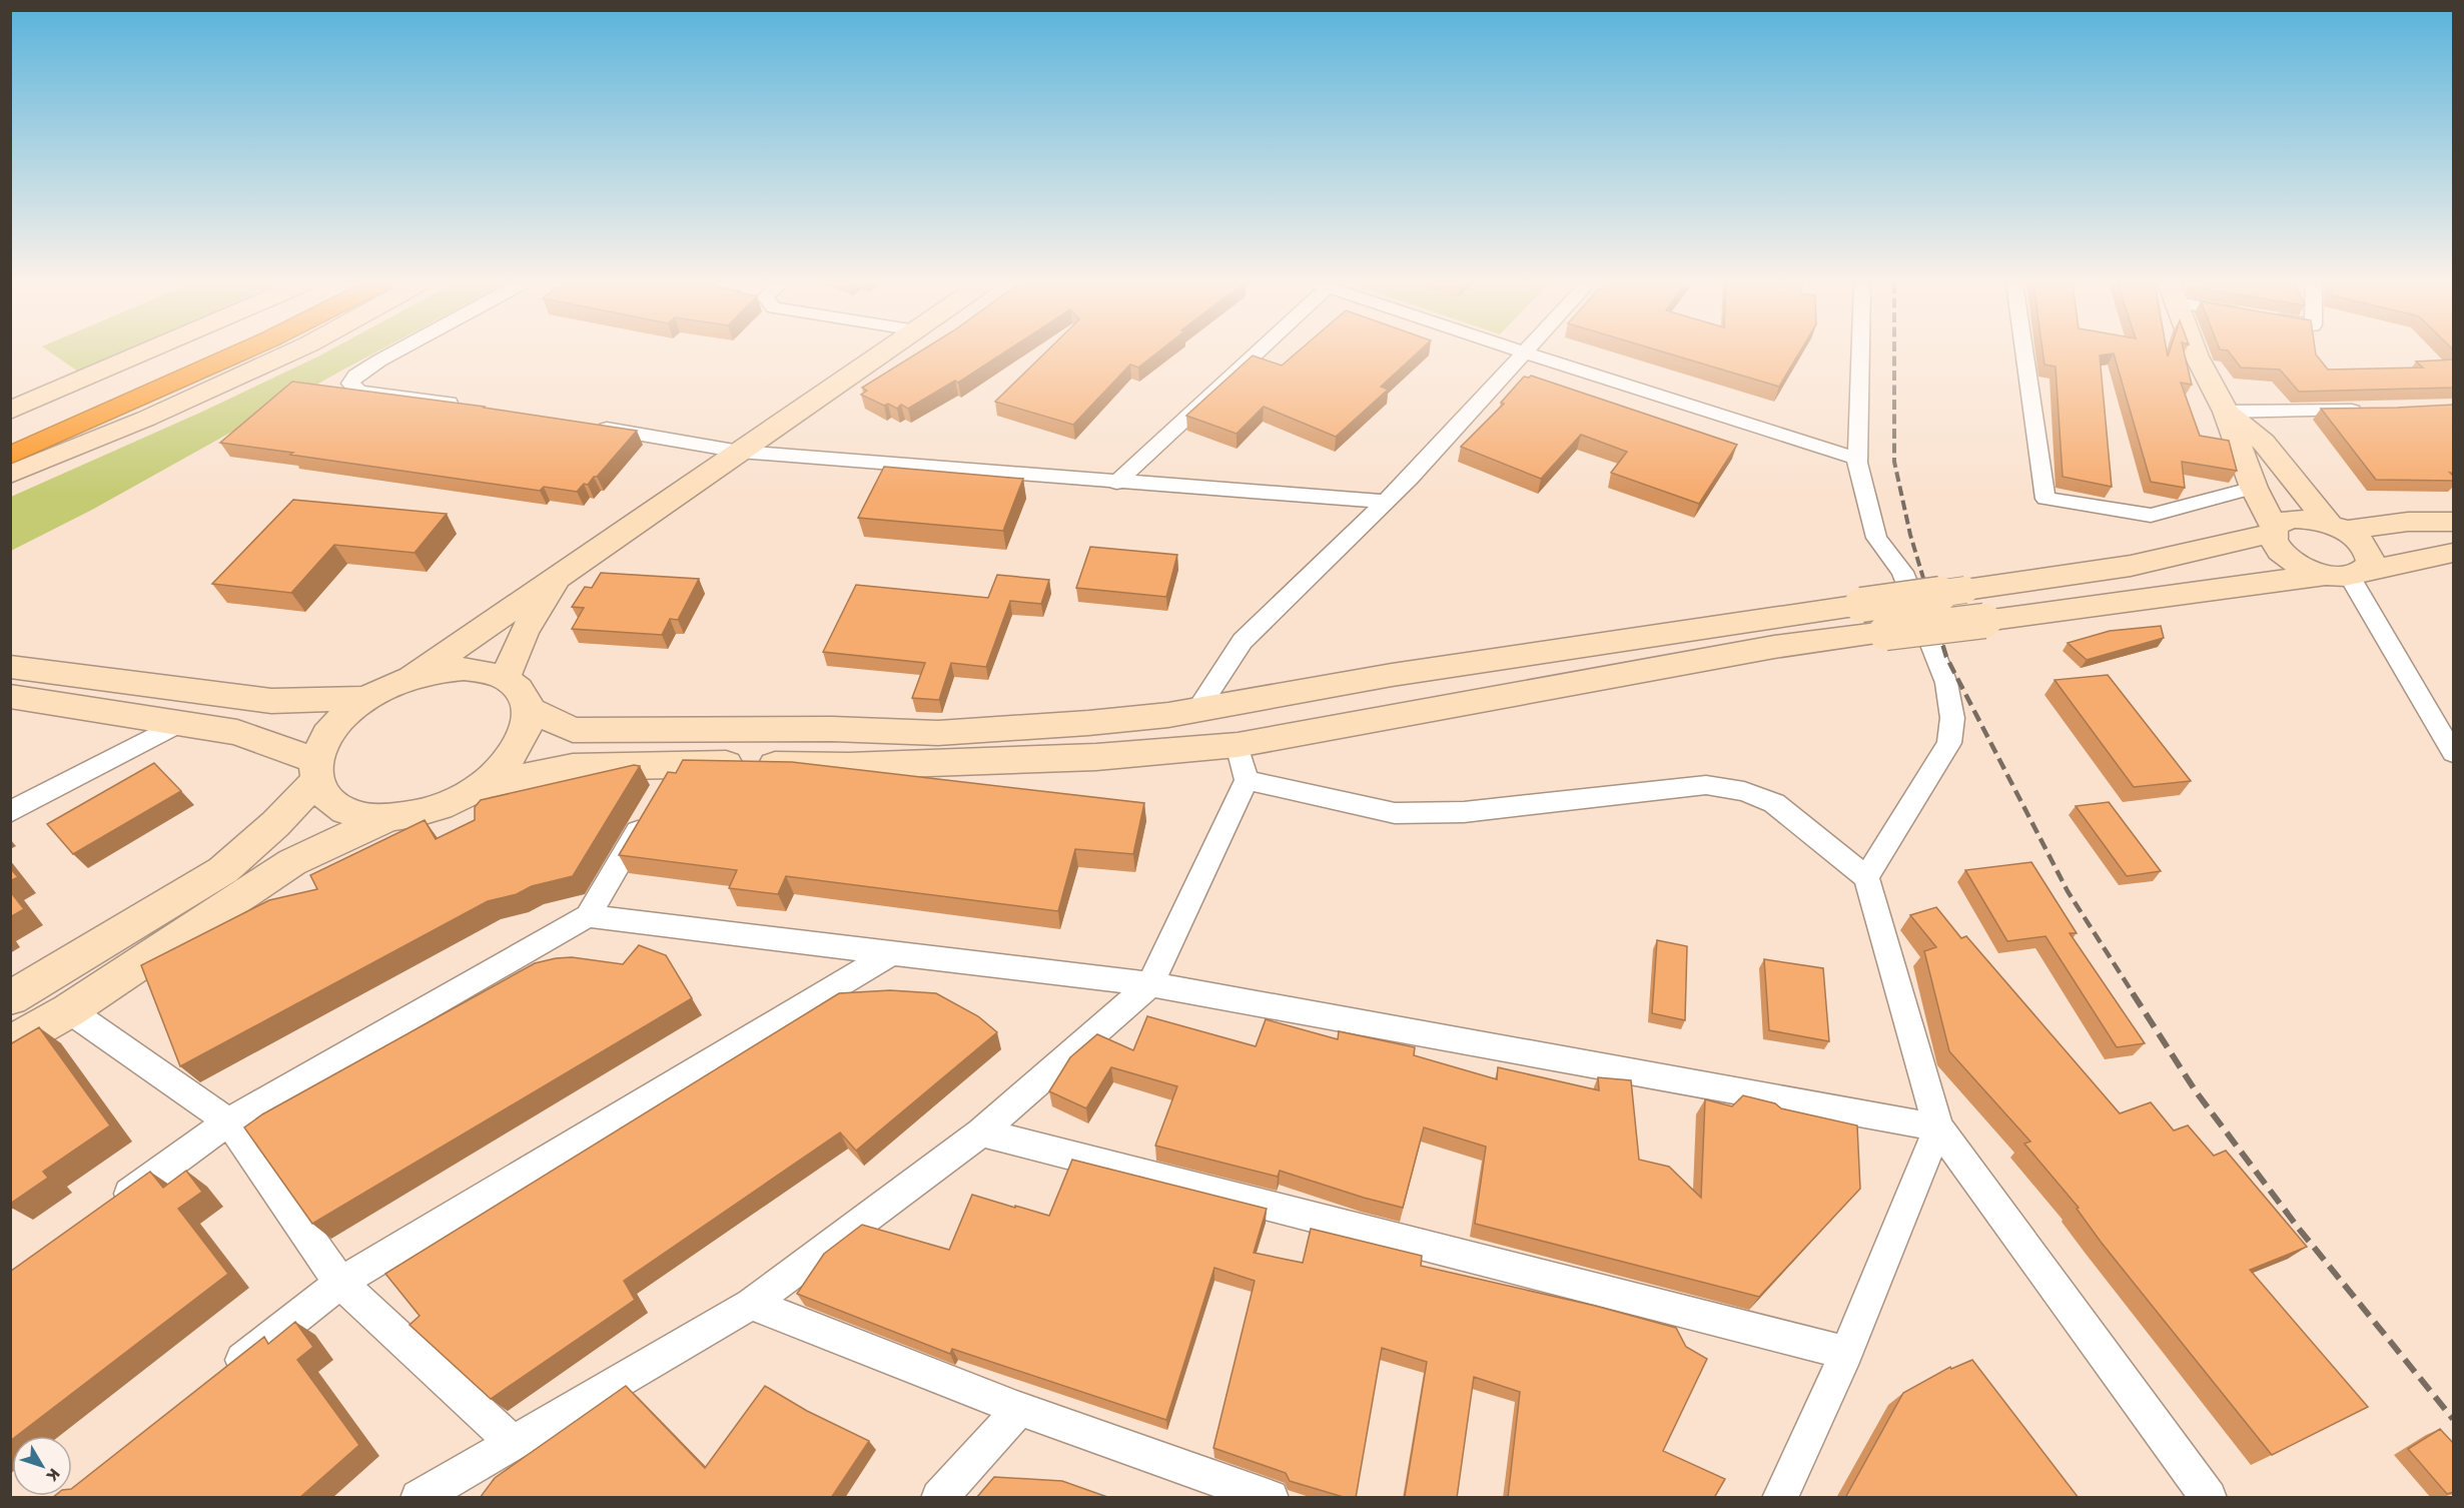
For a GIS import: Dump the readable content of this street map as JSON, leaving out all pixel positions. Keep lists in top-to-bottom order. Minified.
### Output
{"north":"bottom right"}
